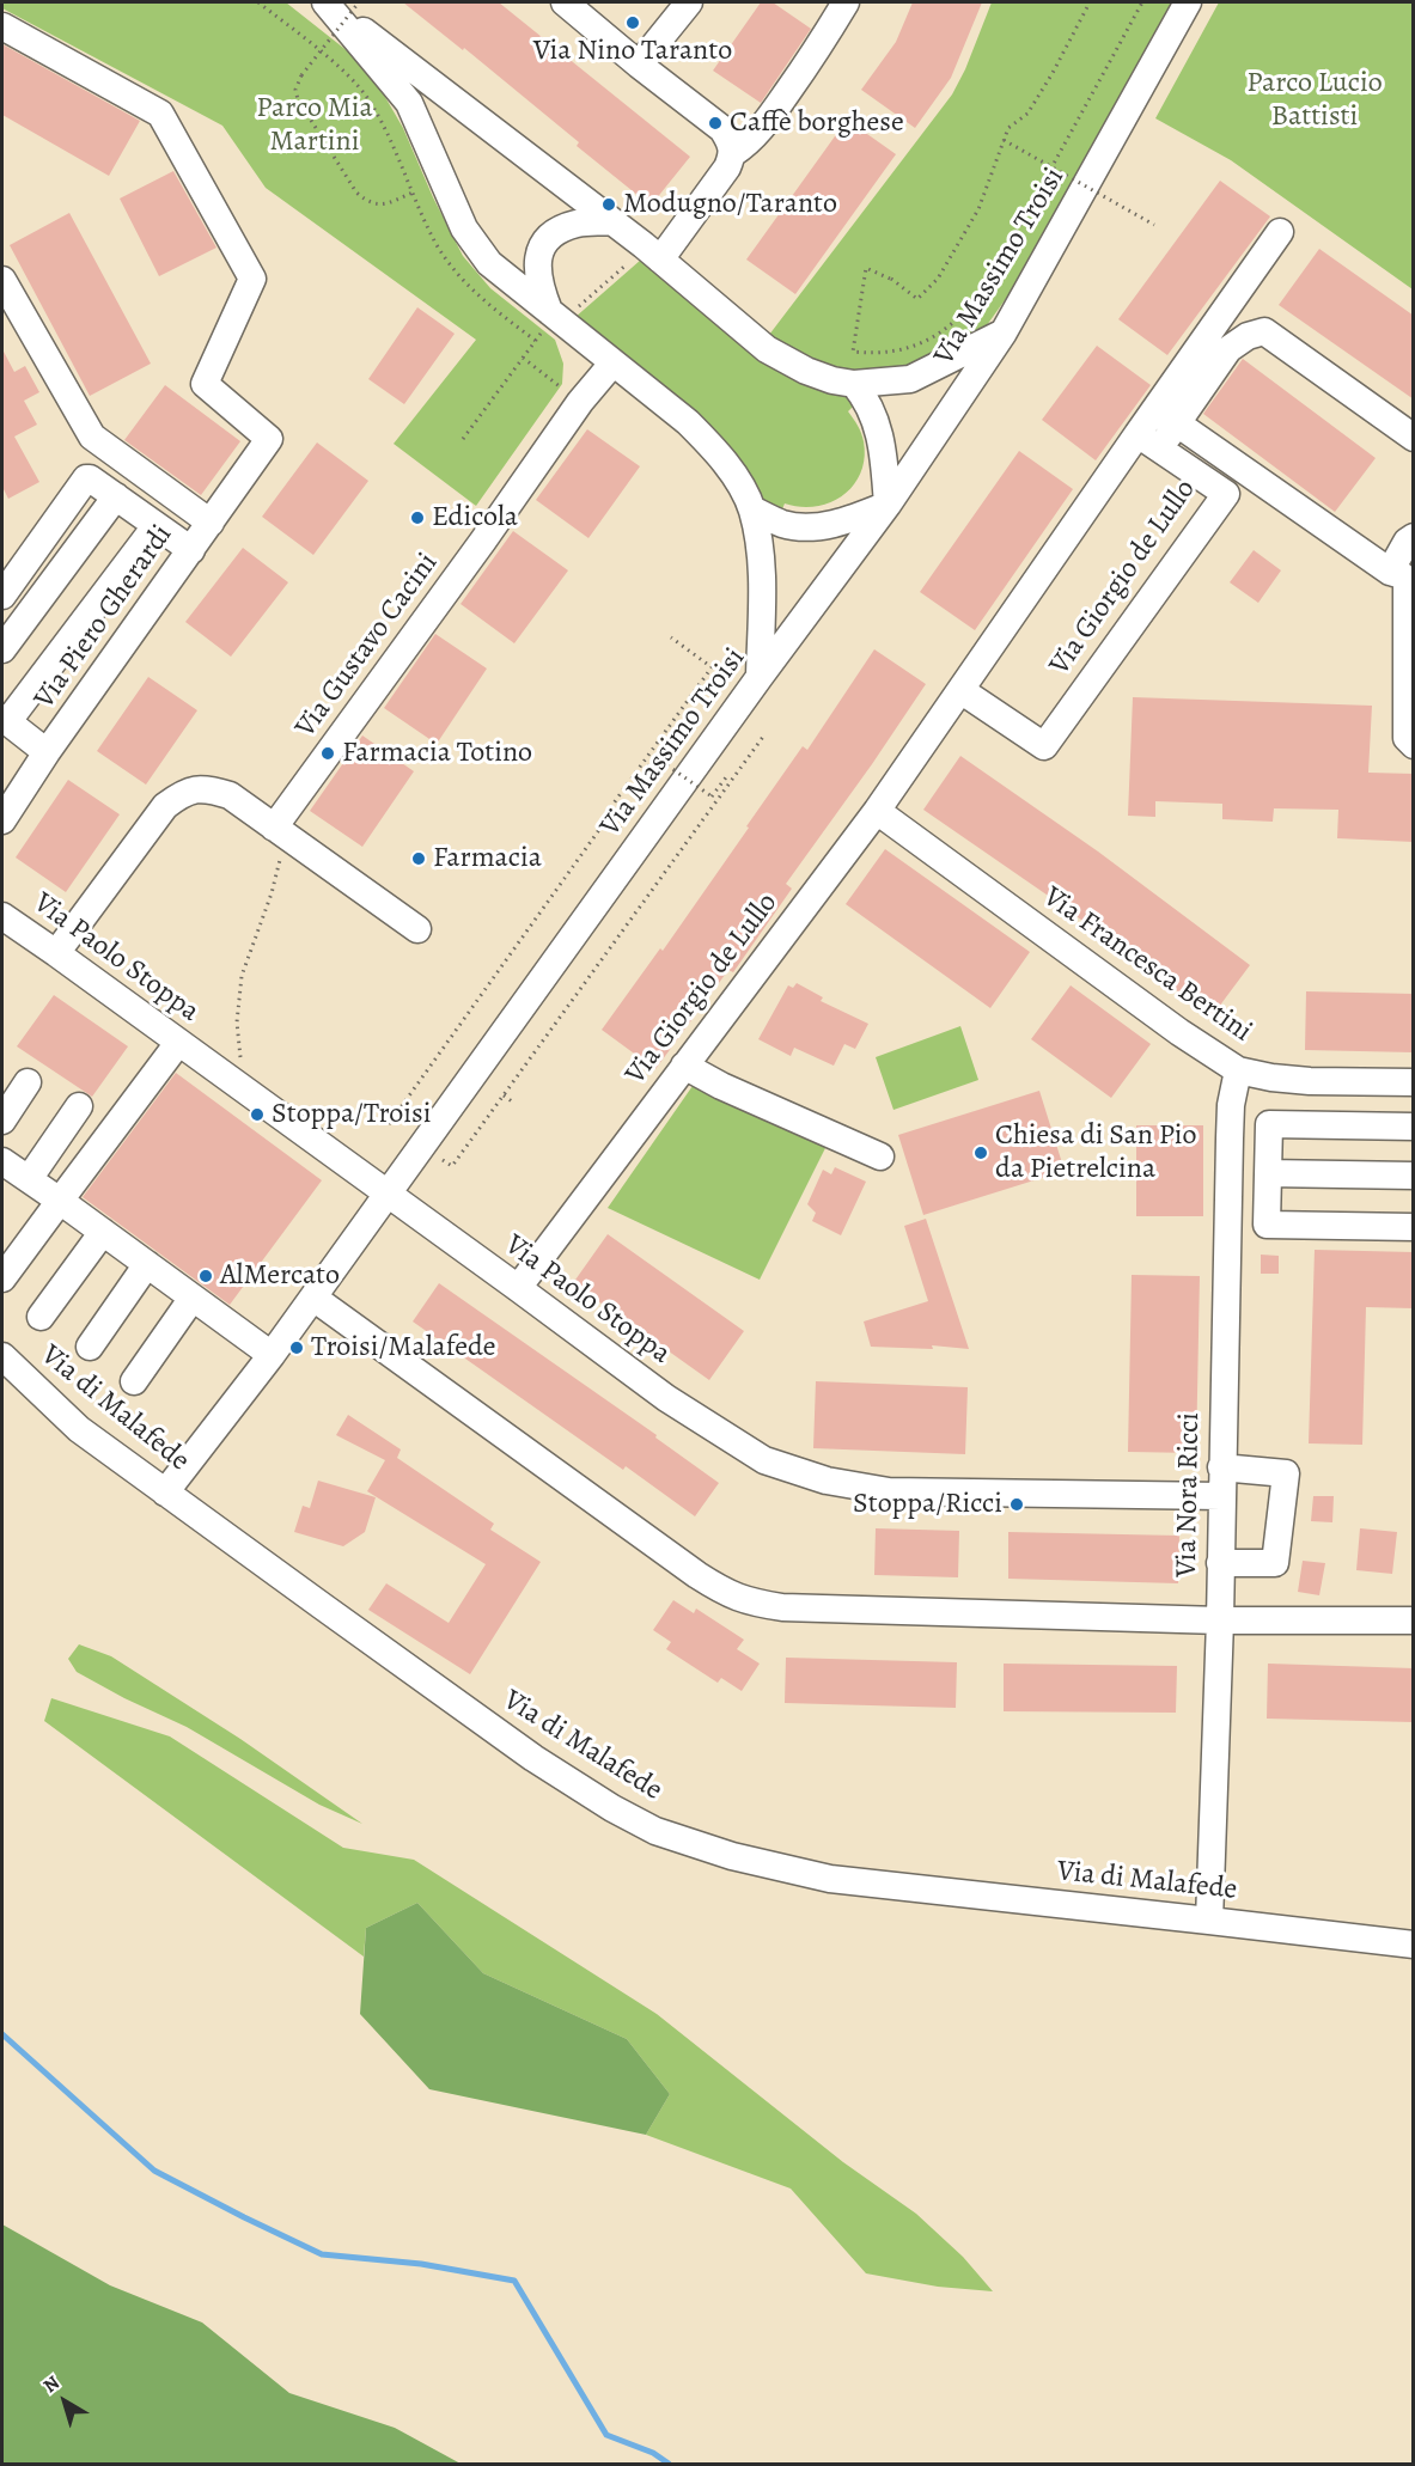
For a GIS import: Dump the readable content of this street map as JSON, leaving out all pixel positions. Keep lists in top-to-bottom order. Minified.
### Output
{"streets":{"street":["Via Massimo Troisi","Via Giorgio de Lullo","Via Piero Gherardi","Via Gustavo Cacini","Via Paolo Stoppa","Via Francesca Bertini","Via di Malafede","Via Nora Ricci"]},"crossings":[["Via Massimo Troisi","Via Paolo Stoppa"],["Via Massimo Troisi","Via di Malafede"],["Via Giorgio de Lullo","Via Paolo Stoppa"],["Via Giorgio de Lullo","Via Francesca Bertini"],["Via Paolo Stoppa","Via Nora Ricci"],["Via Francesca Bertini","Via Nora Ricci"],["Via di Malafede","Via Nora Ricci"]],"parks":["Parco Lucio Battisti","Parco Mia Martini"],"places":["Via Nino Taranto","Caffè borghese","Modugno/Taranto","Edicola","Farmacia Totino","Farmacia","Stoppa/Troisi","Chiesa di San Pio da Pietrelcina","AlMercato","Troisi/Malafede","Stoppa/Ricci"],"north":"top left"}
